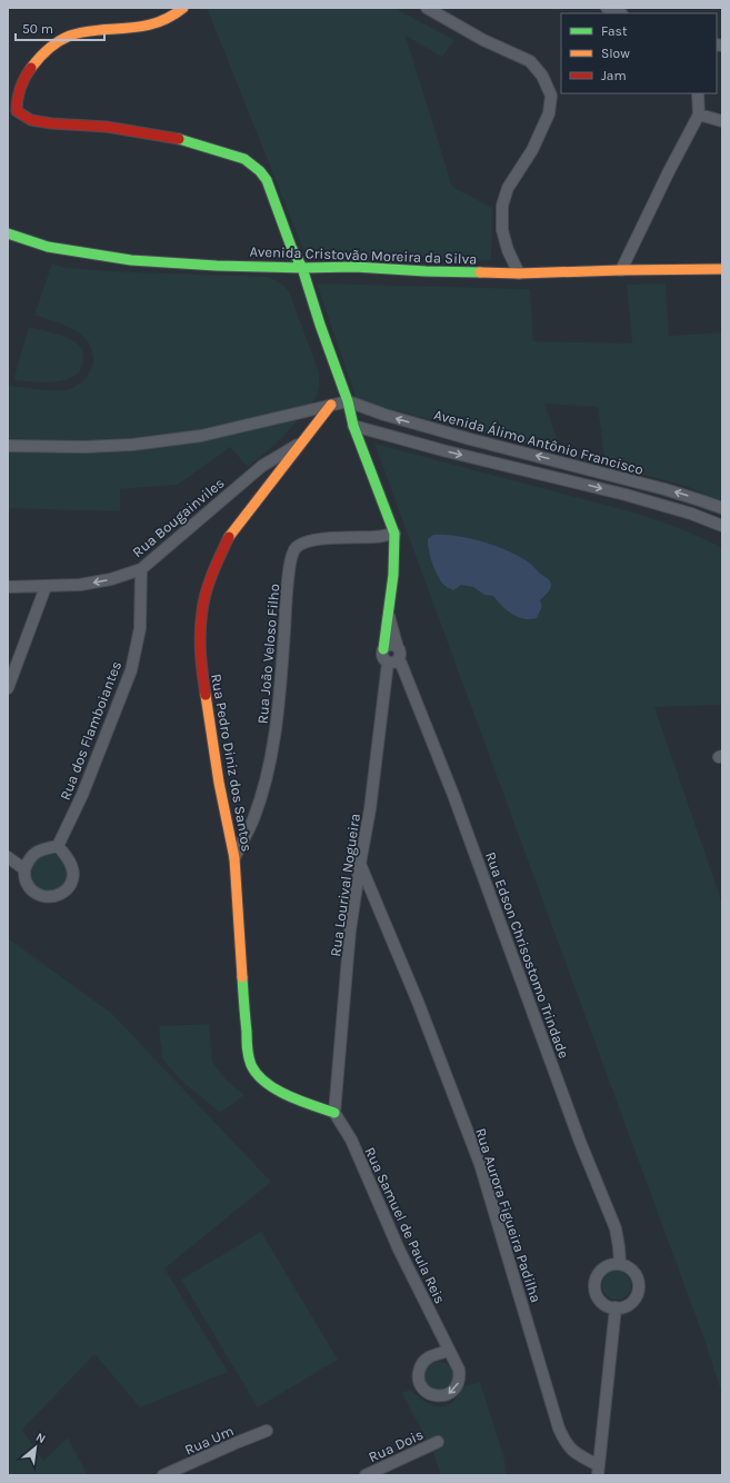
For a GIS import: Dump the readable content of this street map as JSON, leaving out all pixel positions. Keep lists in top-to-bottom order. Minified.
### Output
{"streets":{"street":["Avenida Cristovão Moreira da Silva","Avenida Álimo Antônio Francisco","Rua Bougainviles","Rua João Veloso Filho","Rua dos Flamboiantes","Rua Pedro Diniz dos Santos","Rua Lourival Nogueira","Rua Edson Chrisostomo Trindade","Rua Aurora Figueira Padilha","Rua Samuel de Paula Reis","Rua Um","Rua Dois"]},"crossings":[["Rua Bougainviles","Rua dos Flamboiantes"],["Rua Bougainviles","Rua Pedro Diniz dos Santos"],["Rua João Veloso Filho","Rua Pedro Diniz dos Santos"],["Rua Pedro Diniz dos Santos","Rua Lourival Nogueira"],["Rua Pedro Diniz dos Santos","Rua Samuel de Paula Reis"],["Rua Lourival Nogueira","Rua Edson Chrisostomo Trindade"],["Rua Lourival Nogueira","Rua Aurora Figueira Padilha"],["Rua Lourival Nogueira","Rua Samuel de Paula Reis"]],"legend":["Fast","Slow","Jam"],"scale_bar":"50 m","north":"top right"}
